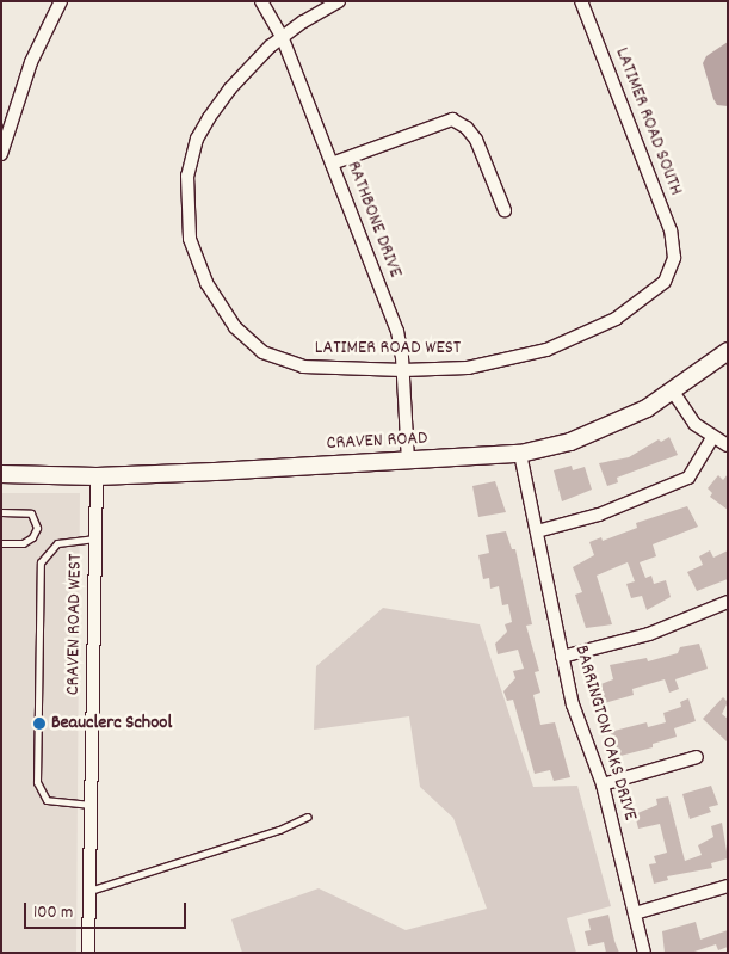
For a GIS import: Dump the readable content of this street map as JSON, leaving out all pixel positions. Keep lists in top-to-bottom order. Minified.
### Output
{"streets":{"street":["LATIMER ROAD SOUTH","RATHBONE DRIVE","LATIMER ROAD WEST","CRAVEN ROAD","CRAVEN ROAD WEST","BARRINGTON OAKS DRIVE"]},"crossings":[["LATIMER ROAD SOUTH","LATIMER ROAD WEST"],["RATHBONE DRIVE","LATIMER ROAD WEST"],["RATHBONE DRIVE","CRAVEN ROAD"],["CRAVEN ROAD","CRAVEN ROAD WEST"],["CRAVEN ROAD","BARRINGTON OAKS DRIVE"]],"places":["Beauclerc School"],"scale_bar":"100 m"}
